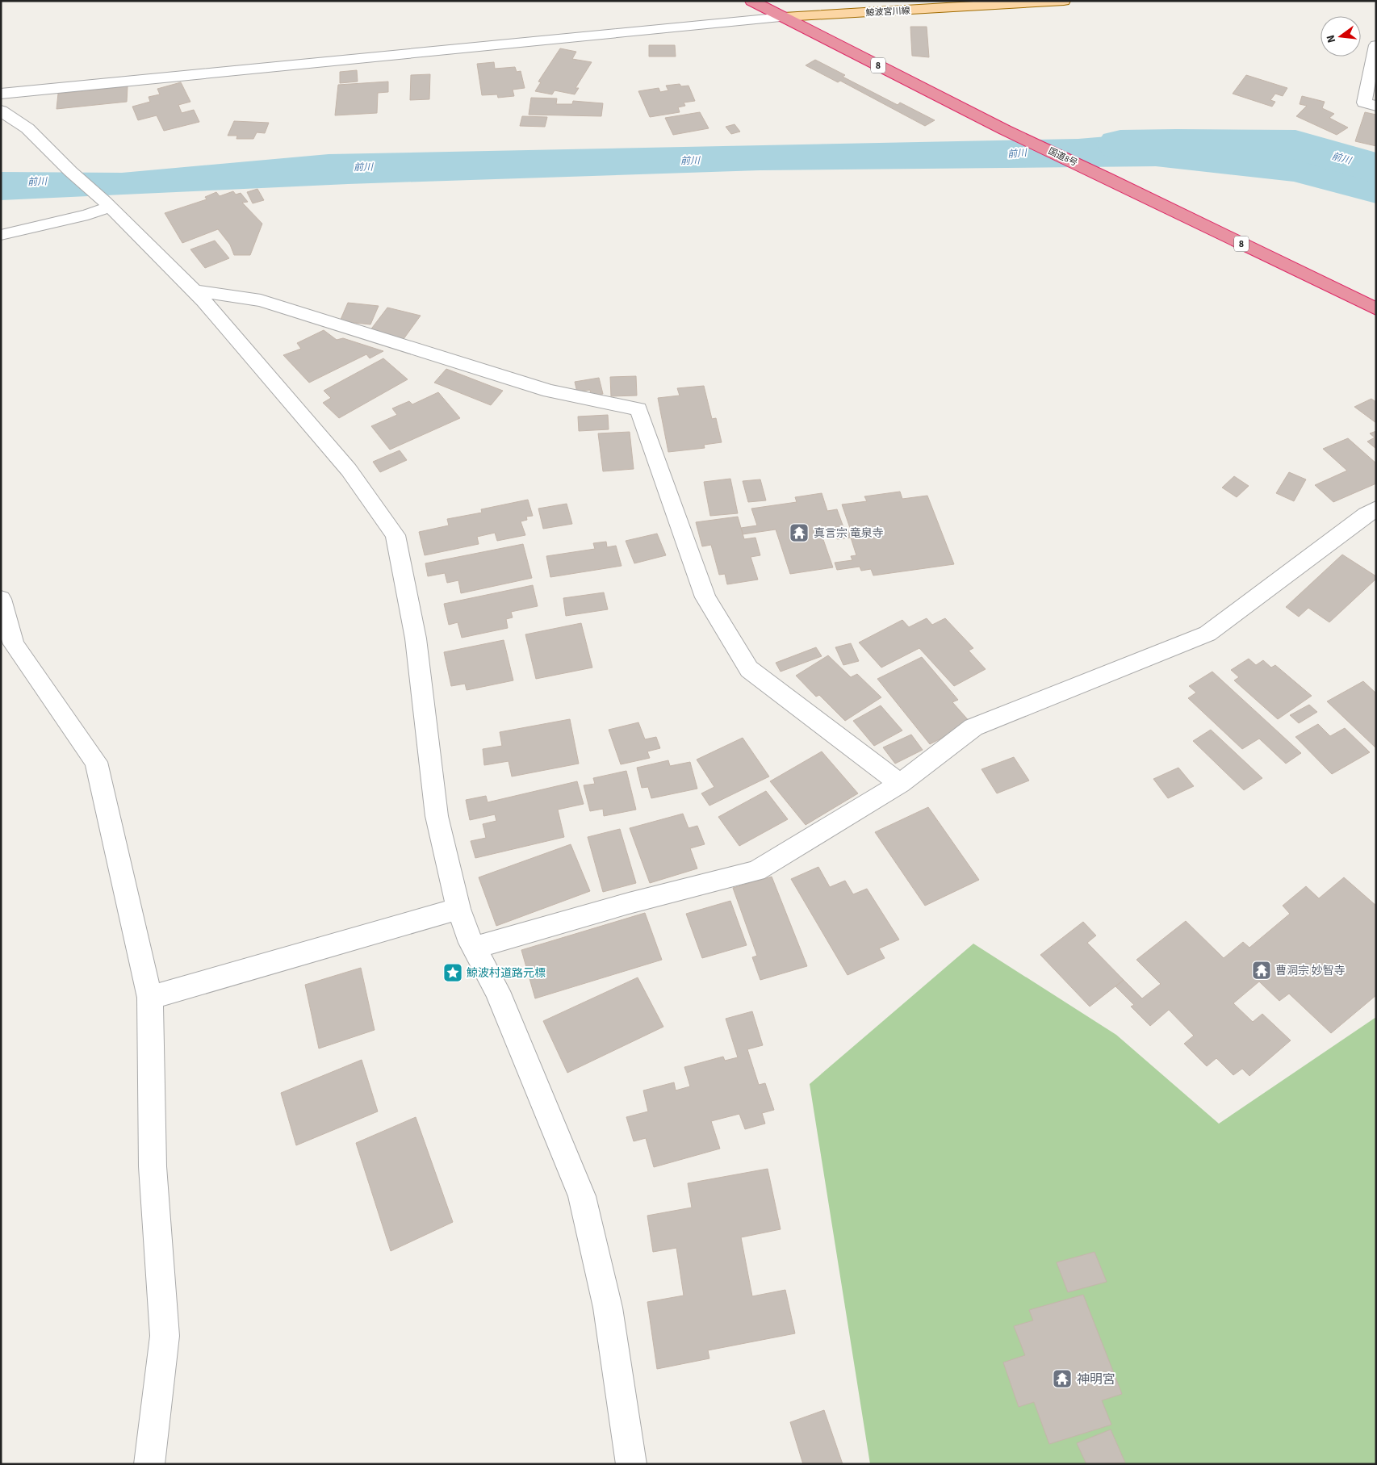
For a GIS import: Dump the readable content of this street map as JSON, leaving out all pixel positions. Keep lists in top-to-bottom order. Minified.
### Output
{"streets":{"highway":["8","国道8号"],"main road":["鯨波宮川線"]},"crossings":[["鯨波宮川線","国道8号"]],"water":["前川"],"places":{"temple":["真言宗 竜泉寺","曹洞宗 妙智寺","神明宮"],"place":["鯨波村道路元標"]},"north":"left"}
